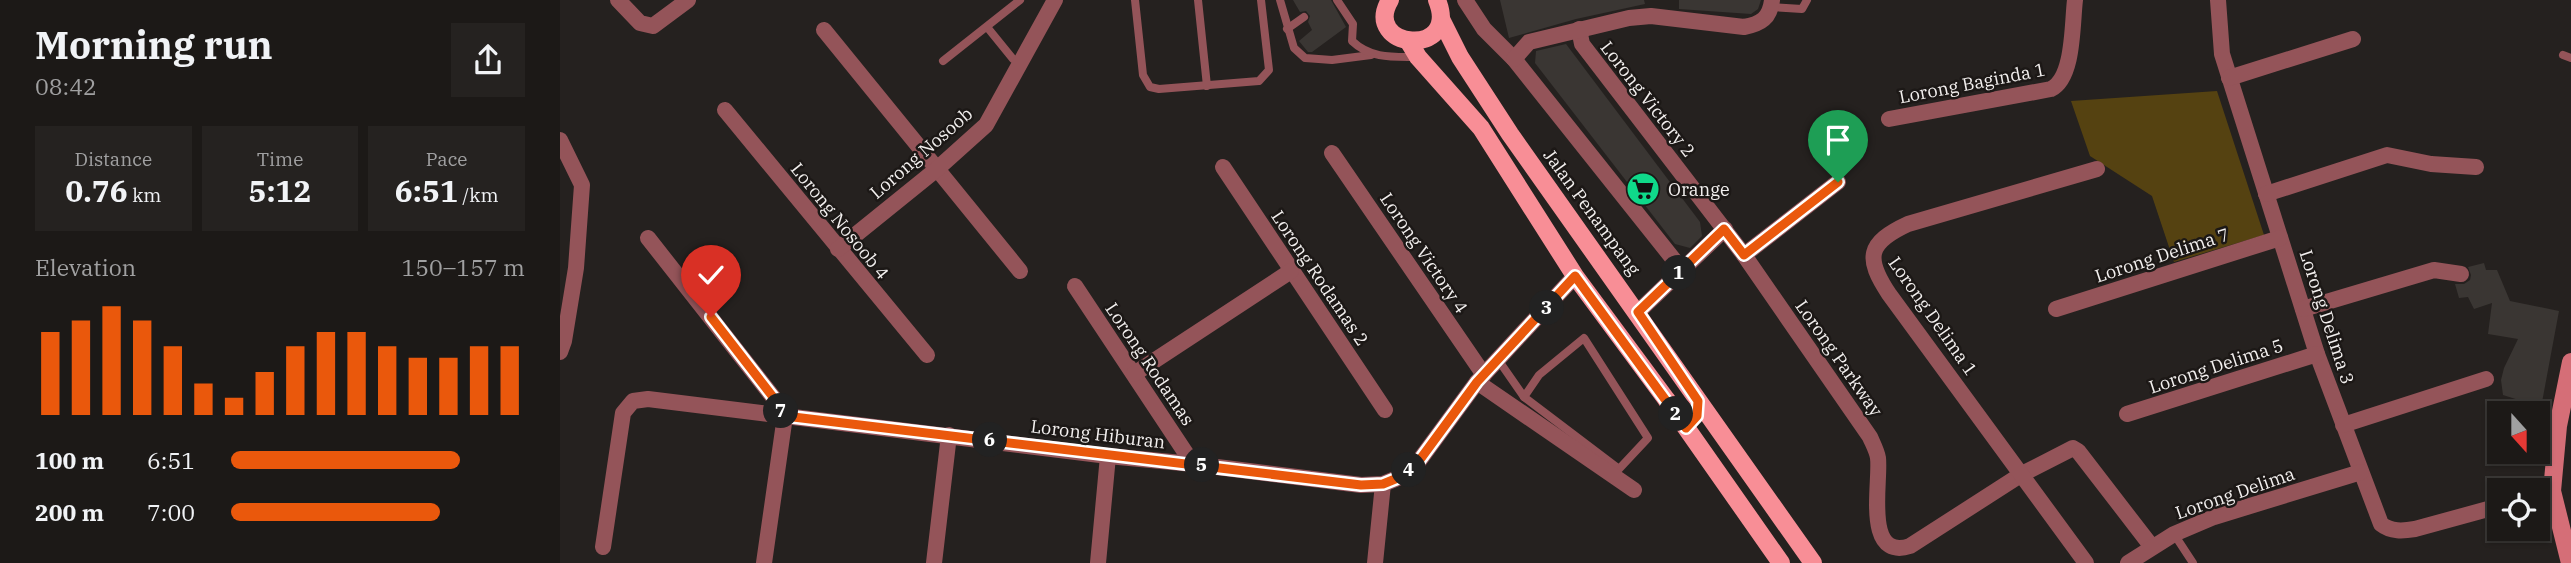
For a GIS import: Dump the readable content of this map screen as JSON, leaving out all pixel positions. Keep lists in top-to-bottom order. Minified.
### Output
{"streets":{"main road":["Jalan Penampang"],"street":["Lorong Baginda 1","Lorong Victory 2","Lorong Nosoob","Lorong Nosoob 4","Lorong Victory 4","Lorong Delima 7","Lorong Rodamas 2","Lorong Delima 1","Lorong Delima 3","Lorong Parkway","Lorong Rodamas","Lorong Delima 5","Lorong Hiburan","Lorong Delima"]},"crossings":[["Lorong Victory 2","Lorong Parkway"],["Lorong Nosoob","Lorong Nosoob 4"],["Lorong Delima 7","Lorong Delima 3"],["Lorong Delima 1","Lorong Parkway"],["Lorong Delima 3","Lorong Delima 5"],["Lorong Delima 3","Lorong Delima"],["Lorong Rodamas","Lorong Hiburan"]],"places":{"supermarket":["Orange"]},"north":"bottom","page":{"heading":["Morning run","08:42"],"stats":[["Distance","0.76 km"],["Time","5:12"],["Pace","6:51 /km"]],"chart":["Elevation","150–157 m"],"pins":["1","3","7","2","6","5","4"],"list":[{"name":"100 m","note":"6:51"},{"name":"200 m","note":"7:00"}]}}
